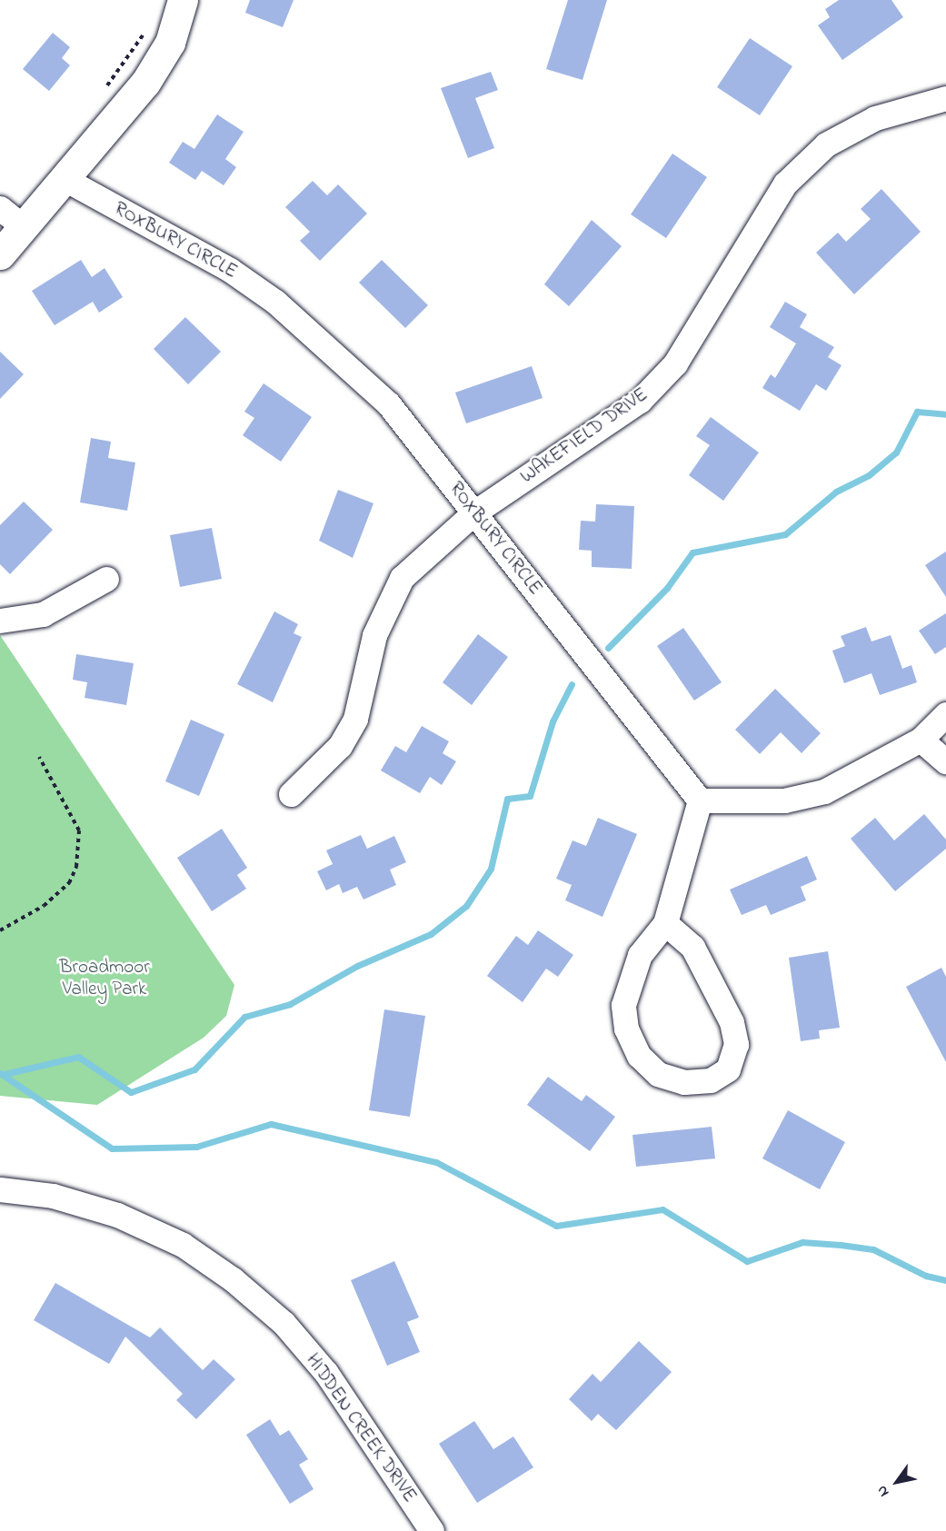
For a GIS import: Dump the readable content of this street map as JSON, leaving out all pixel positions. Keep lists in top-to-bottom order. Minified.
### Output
{"streets":{"street":["ROXBURY CIRCLE","WAKEFIELD DRIVE","HIDDEN CREEK DRIVE"]},"crossings":[["ROXBURY CIRCLE","WAKEFIELD DRIVE"]],"parks":["Broadmoor Valley Park"],"north":"bottom left"}
